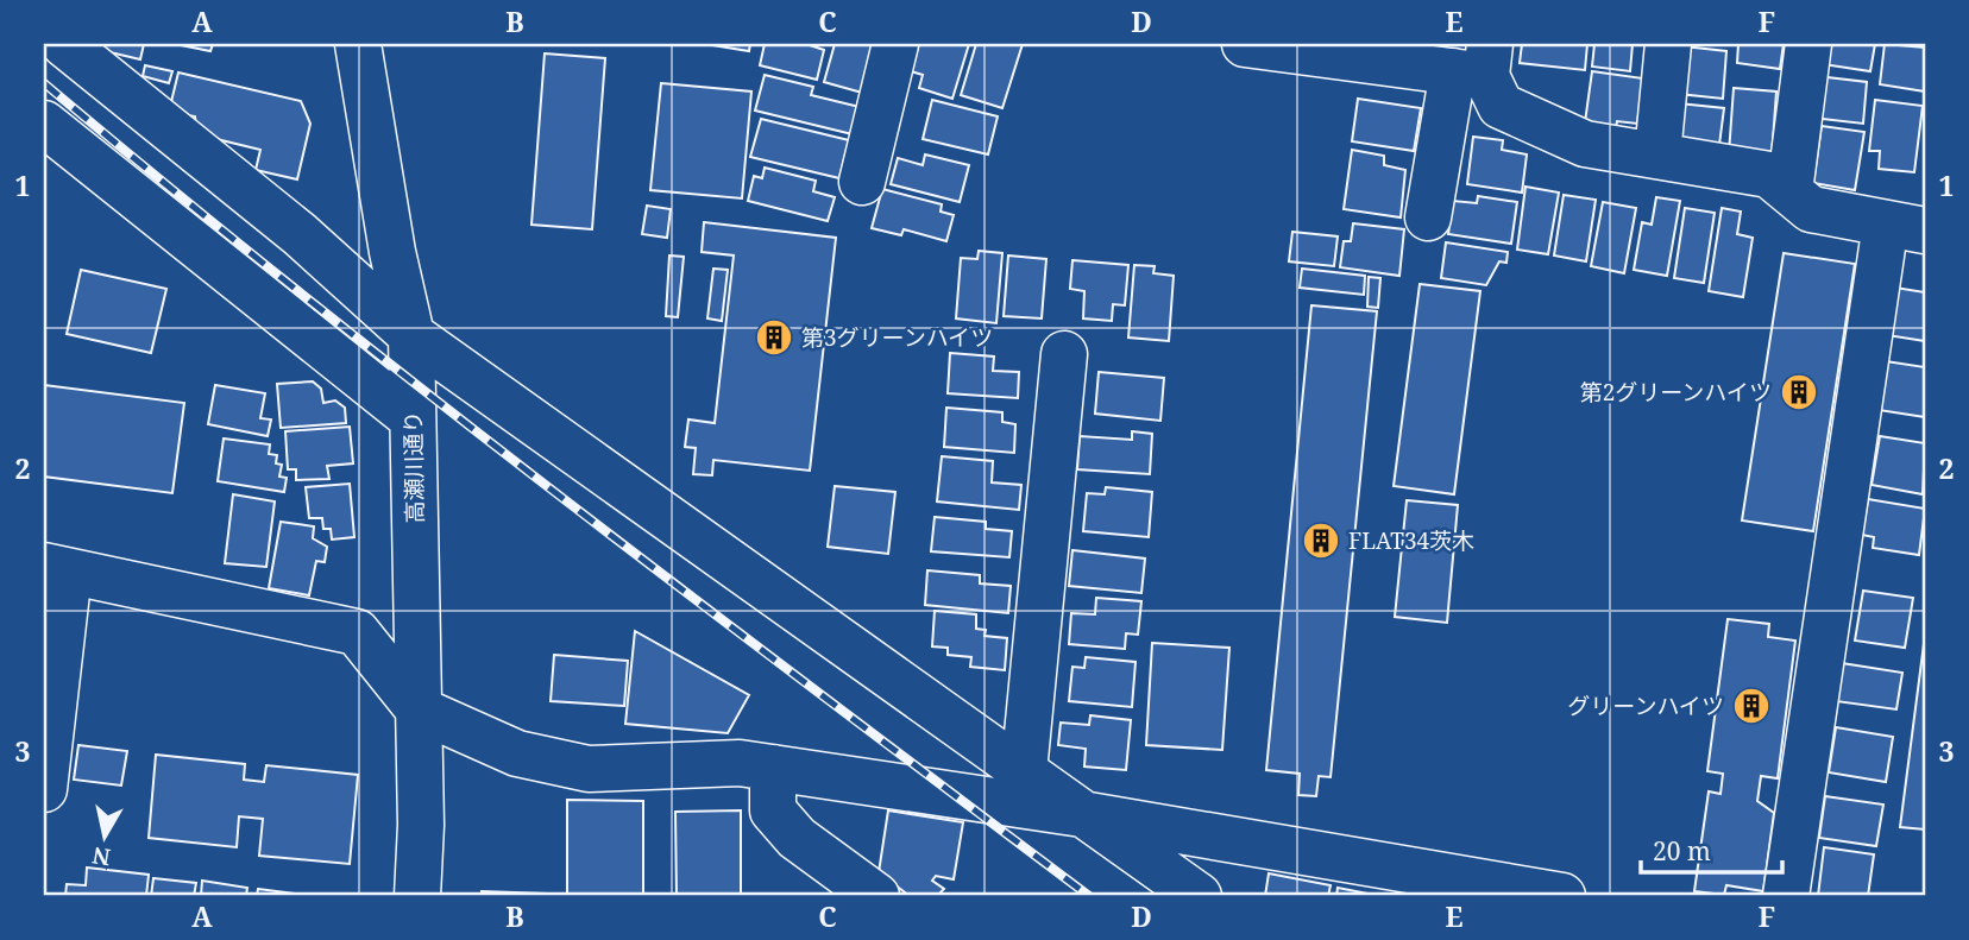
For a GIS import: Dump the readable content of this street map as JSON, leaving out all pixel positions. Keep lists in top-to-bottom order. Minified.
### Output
{"streets":{"street":["高瀬川通り"]},"places":{"building":["第3グリーンハイツ","第2グリーンハイツ","FLAT34茨木","グリーンハイツ"]},"scale_bar":"20 m","north":"bottom","grid":{"columns":["A","B","C","D","E","F"],"rows":["1","2","3"]}}
